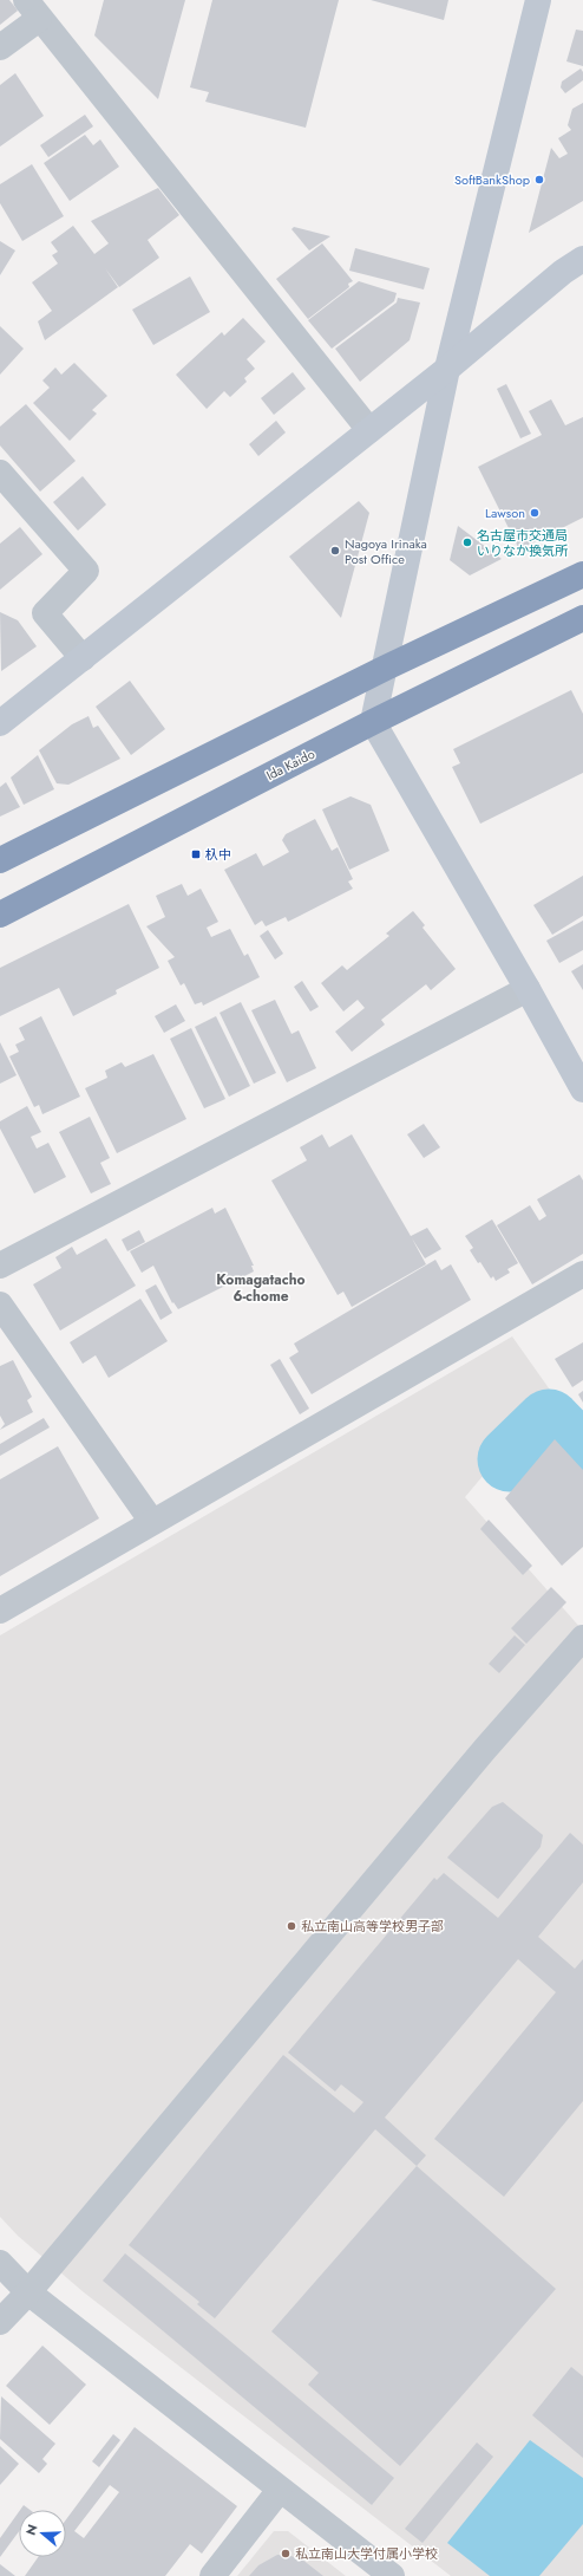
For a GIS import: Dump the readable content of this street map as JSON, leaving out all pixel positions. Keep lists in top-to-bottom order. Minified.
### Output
{"streets":{"highway":["Ida Kaido"]},"districts":["Komagatacho 6-chome"],"places":{"other":["SoftBankShop","Lawson","名古屋市交通局 いりなか換気所","Nagoya Irinaka Post Office","私立南山高等学校男子部","私立南山大学付属小学校"],"transit":["杁中"]},"north":"left"}
